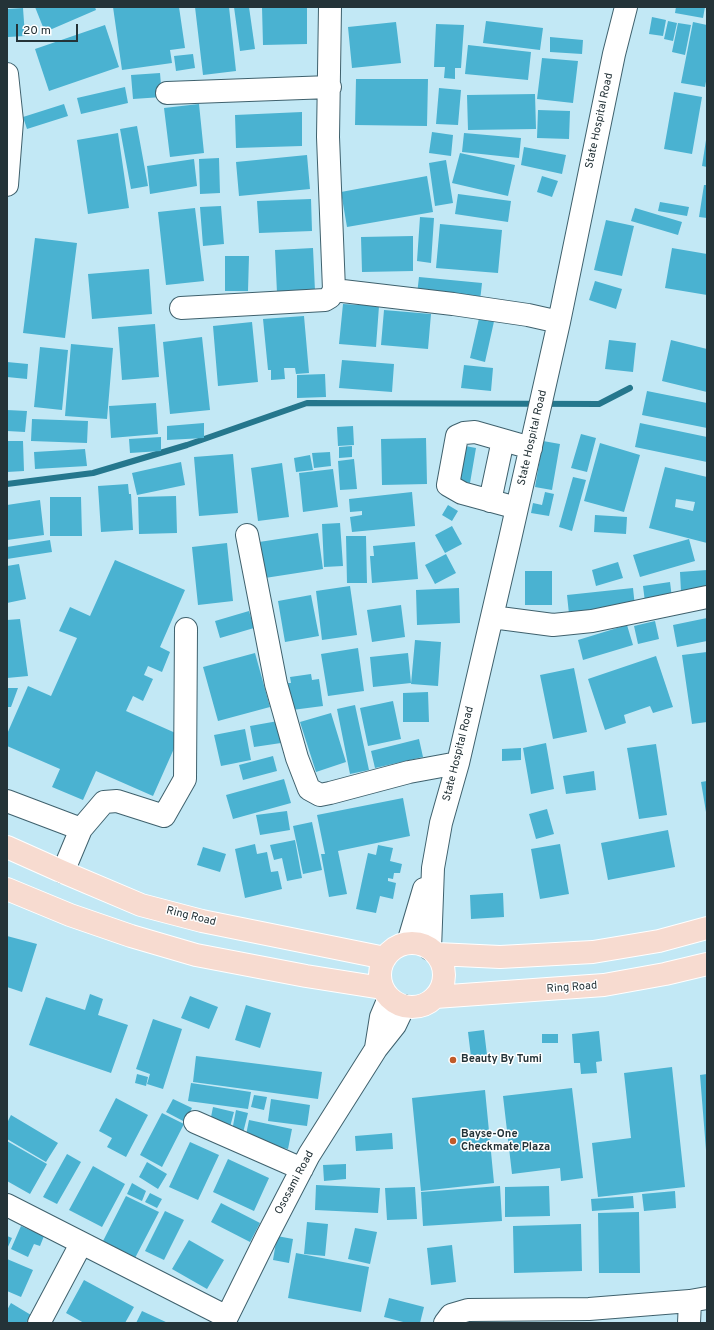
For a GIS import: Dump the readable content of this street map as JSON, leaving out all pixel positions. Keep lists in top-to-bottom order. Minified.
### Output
{"streets":{"main road":["Ring Road"],"street":["State Hospital Road","Ososami Road"]},"crossings":[["Ring Road","Ososami Road"]],"places":["Beauty By Tumi","Bayse-One Checkmate Plaza"],"scale_bar":"20 m"}
